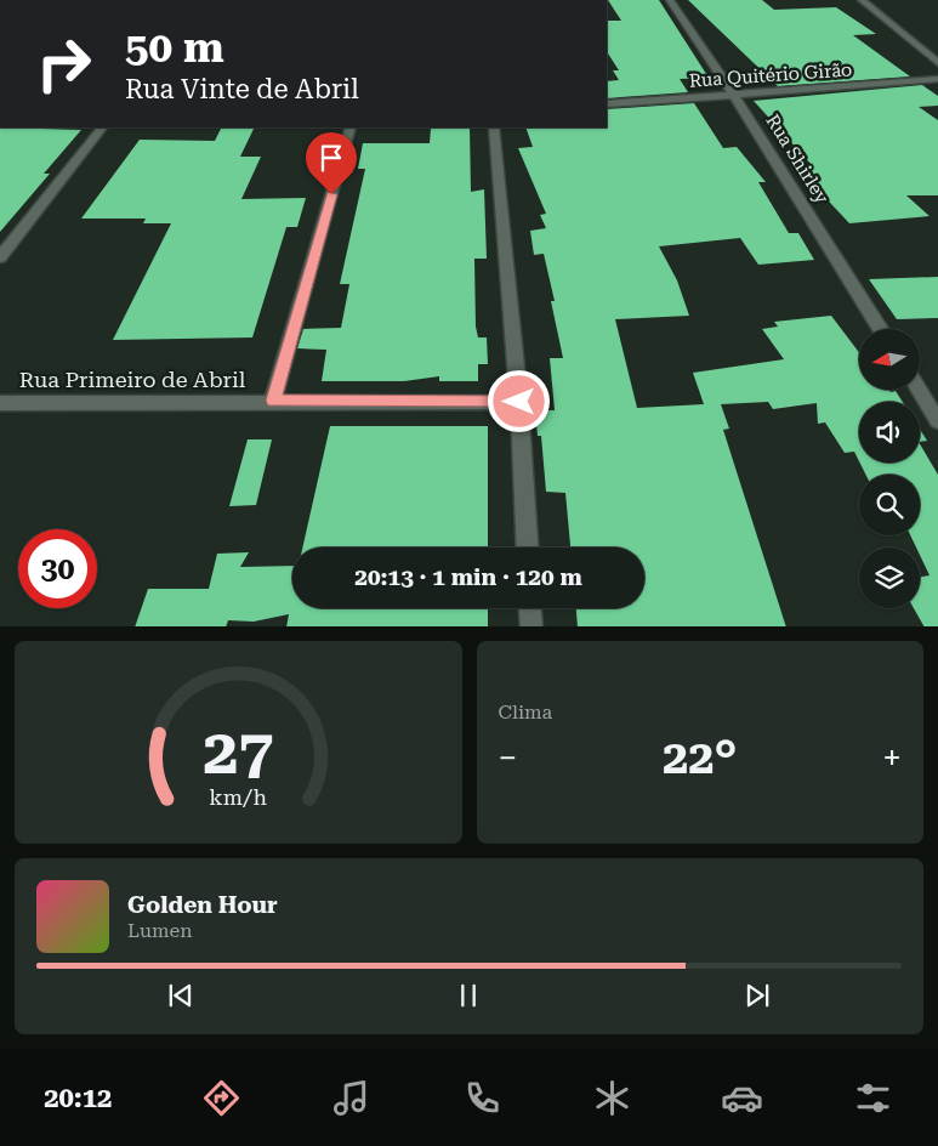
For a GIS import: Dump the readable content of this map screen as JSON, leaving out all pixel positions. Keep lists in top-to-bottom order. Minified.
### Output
{"streets":{"street":["Rua Quitério Girão","Rua Shirley","Rua Primeiro de Abril"]},"crossings":[["Rua Quitério Girão","Rua Shirley"]],"north":"left","page":{"turn":["50 m","Rua Vinte de Abril"],"limit":"30","trip":"20:13 · 1 min · 120 m","tile":"Clima","heat":["−","22°","+"],"song":["Golden Hour","Lumen"],"tabs":"20:12","gauge":["27","km/h"]}}
